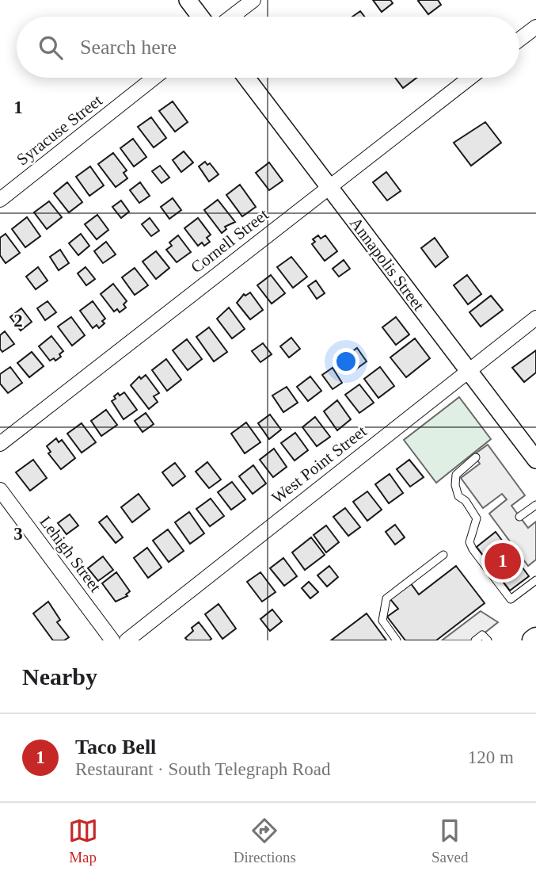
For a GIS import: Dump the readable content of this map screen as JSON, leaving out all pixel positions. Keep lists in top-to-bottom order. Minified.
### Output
{"streets":{"street":["Syracuse Street","Cornell Street","Annapolis Street","West Point Street","Lehigh Street"]},"crossings":[["Cornell Street","Annapolis Street"],["Annapolis Street","West Point Street"]],"page":{"search":"Search here","pins":"1","heading":"Nearby","list":[{"mark":"1","name":"Taco Bell","note":"Restaurant · South Telegraph Road","value":"120 m"}],"nav":["Map","Directions","Saved"]},"grid":{"rows":["1","2","3"]}}
